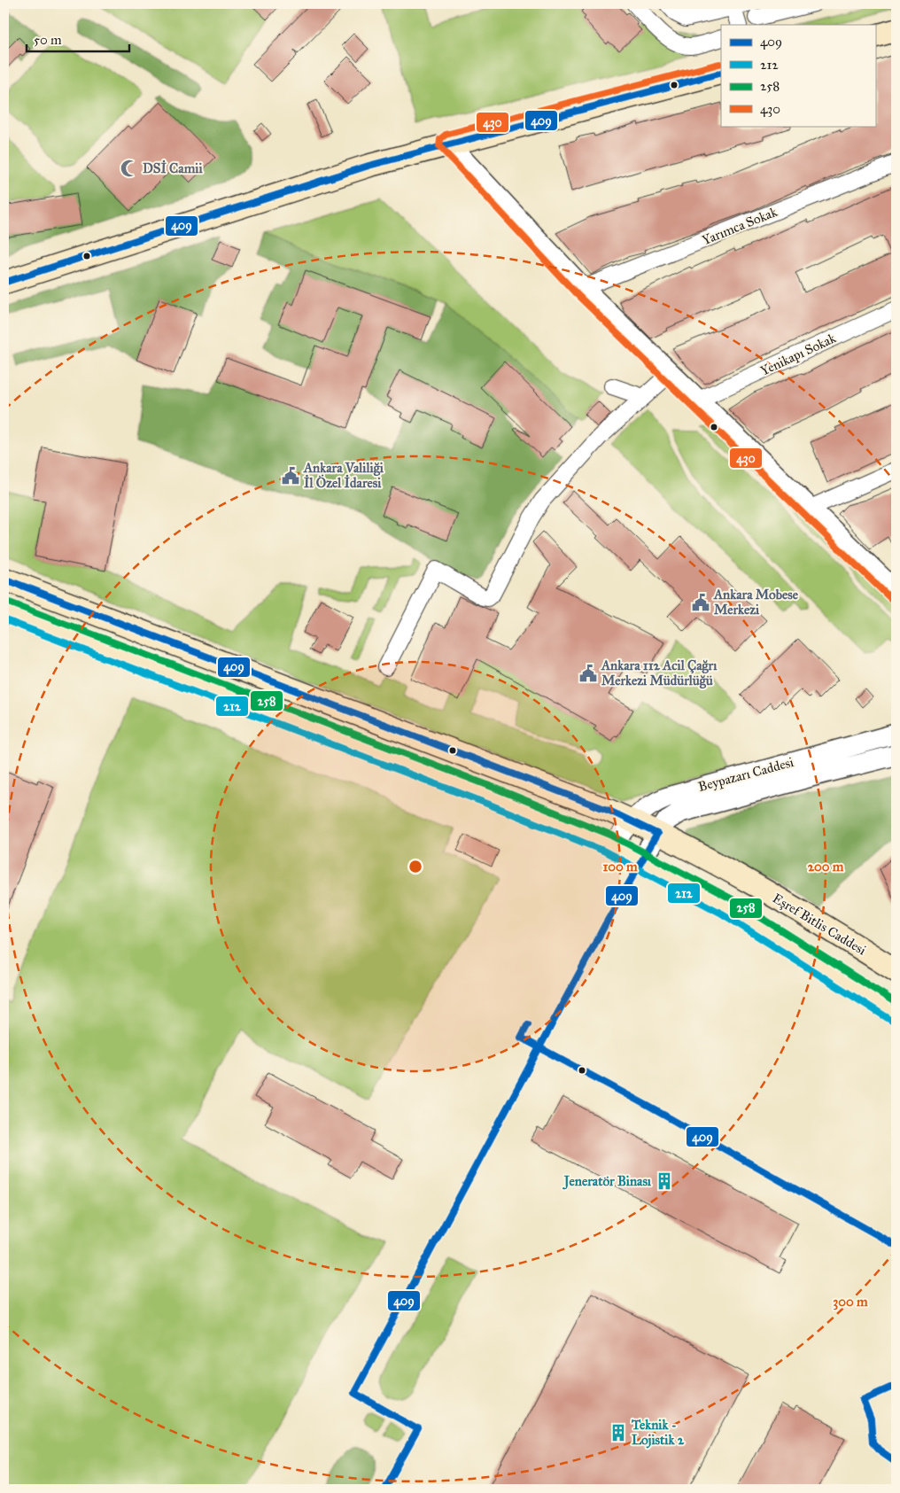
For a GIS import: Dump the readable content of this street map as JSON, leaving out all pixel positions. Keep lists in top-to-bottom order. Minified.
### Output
{"streets":{"main road":["Eşref Bitlis Caddesi"],"street":["Yarımca Sokak","Yenikapı Sokak","Beypazarı Caddesi"]},"crossings":[["Beypazarı Caddesi","Eşref Bitlis Caddesi"]],"places":{"mosque":["DSİ Camii"],"public building":["Ankara Valiliği İl Özel İdaresi","Ankara Mobese Merkezi","Ankara 112 Acil Çağrı Merkezi Müdürlüğü"],"building":["Jeneratör Binası","Teknik - Lojistik 2"]},"lines":["transit line 430","transit line 409","transit line 258","transit line 212"],"legend":["409","212","258","430"],"scale_bar":"50 m","rings":["100 m","200 m","300 m"]}
